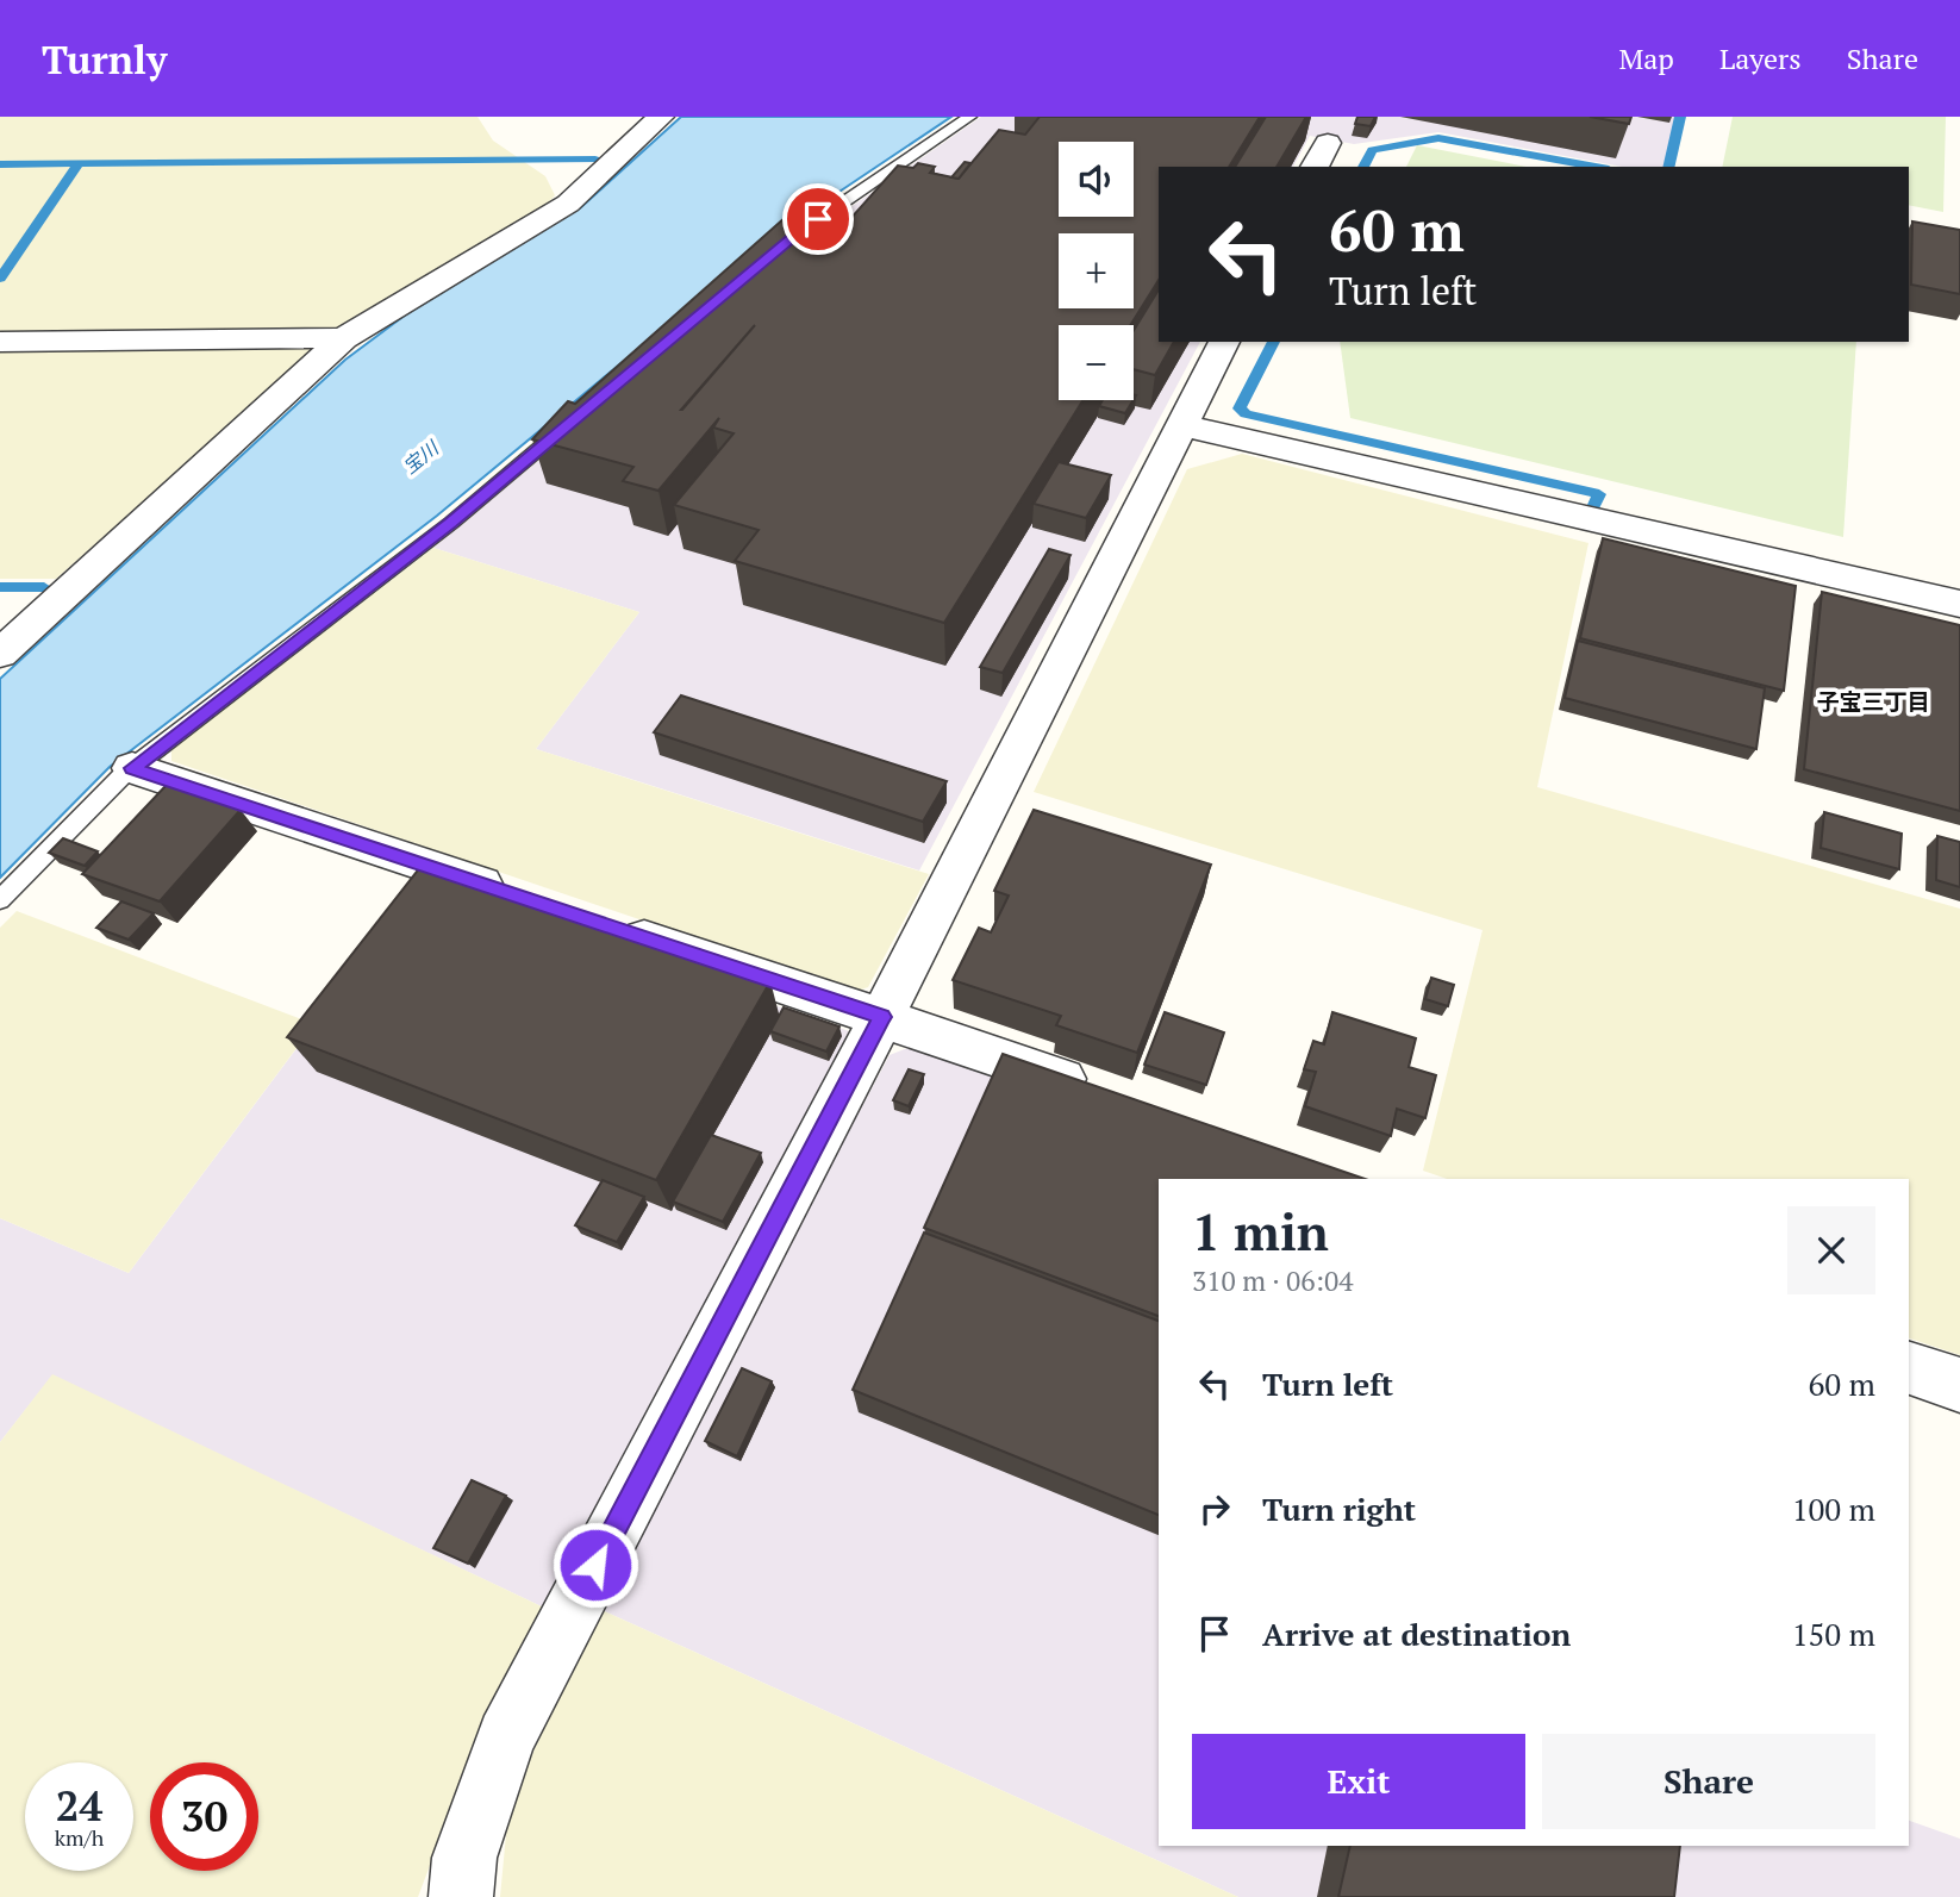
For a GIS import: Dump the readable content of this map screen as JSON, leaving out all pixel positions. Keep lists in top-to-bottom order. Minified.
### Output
{"districts":["子宝三丁目"],"water":["宝川"],"page":{"header":"Turnly","nav":["Map","Layers","Share"],"map_buttons":["+","−"],"turn":["60 m","Turn left"],"heading":["1 min","310 m · 06:04"],"list":[{"name":"Turn left","value":"60 m"},{"name":"Turn right","value":"100 m"},{"name":"Arrive at destination","value":"150 m"}],"buttons":["Exit","Share"],"speed":"24 km/h","limit":"30"}}
